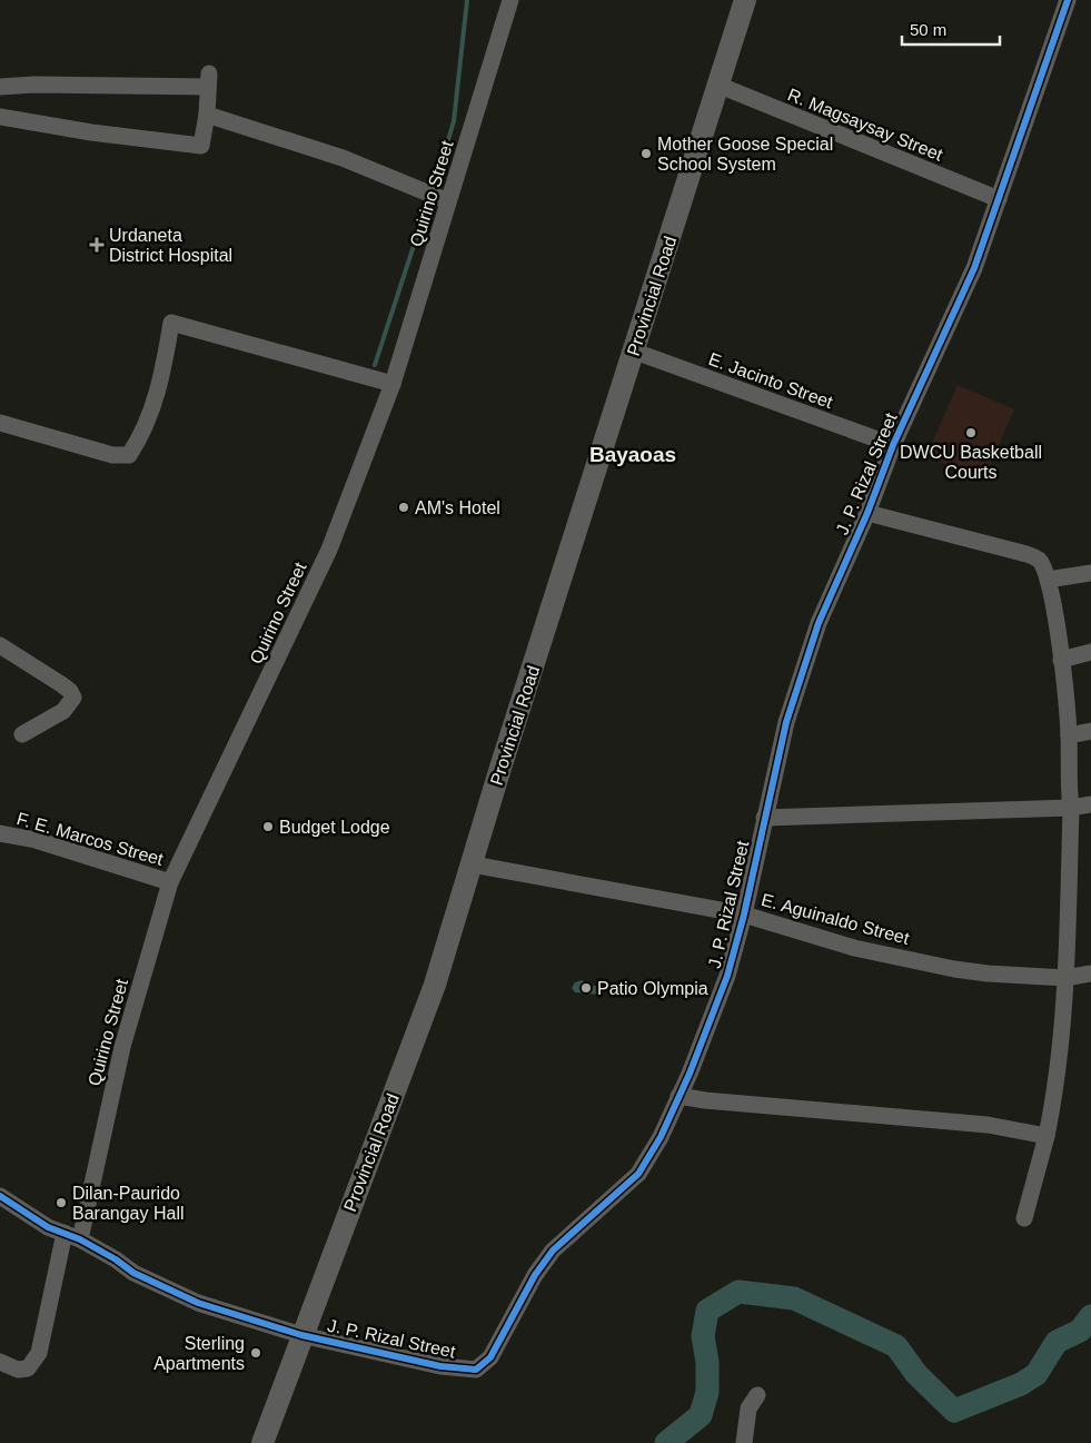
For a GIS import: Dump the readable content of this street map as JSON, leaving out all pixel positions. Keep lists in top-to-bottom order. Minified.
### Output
{"streets":{"main road":["Provincial Road"],"street":["R. Magsaysay Street","Quirino Street","E. Jacinto Street","J. P. Rizal Street","F. E. Marcos Street","E. Aguinaldo Street"]},"crossings":[["R. Magsaysay Street","Provincial Road"],["R. Magsaysay Street","J. P. Rizal Street"],["Quirino Street","J. P. Rizal Street"],["Quirino Street","F. E. Marcos Street"],["Provincial Road","E. Jacinto Street"],["Provincial Road","J. P. Rizal Street"],["Provincial Road","E. Aguinaldo Street"],["E. Jacinto Street","J. P. Rizal Street"],["J. P. Rizal Street","E. Aguinaldo Street"]],"districts":["Bayaoas"],"places":{"other":["Mother Goose Special School System","DWCU Basketball Courts","AM's Hotel","Budget Lodge","Patio Olympia","Dilan-Paurido Barangay Hall","Sterling Apartments"],"health":["Urdaneta District Hospital"]},"scale_bar":"50 m"}
